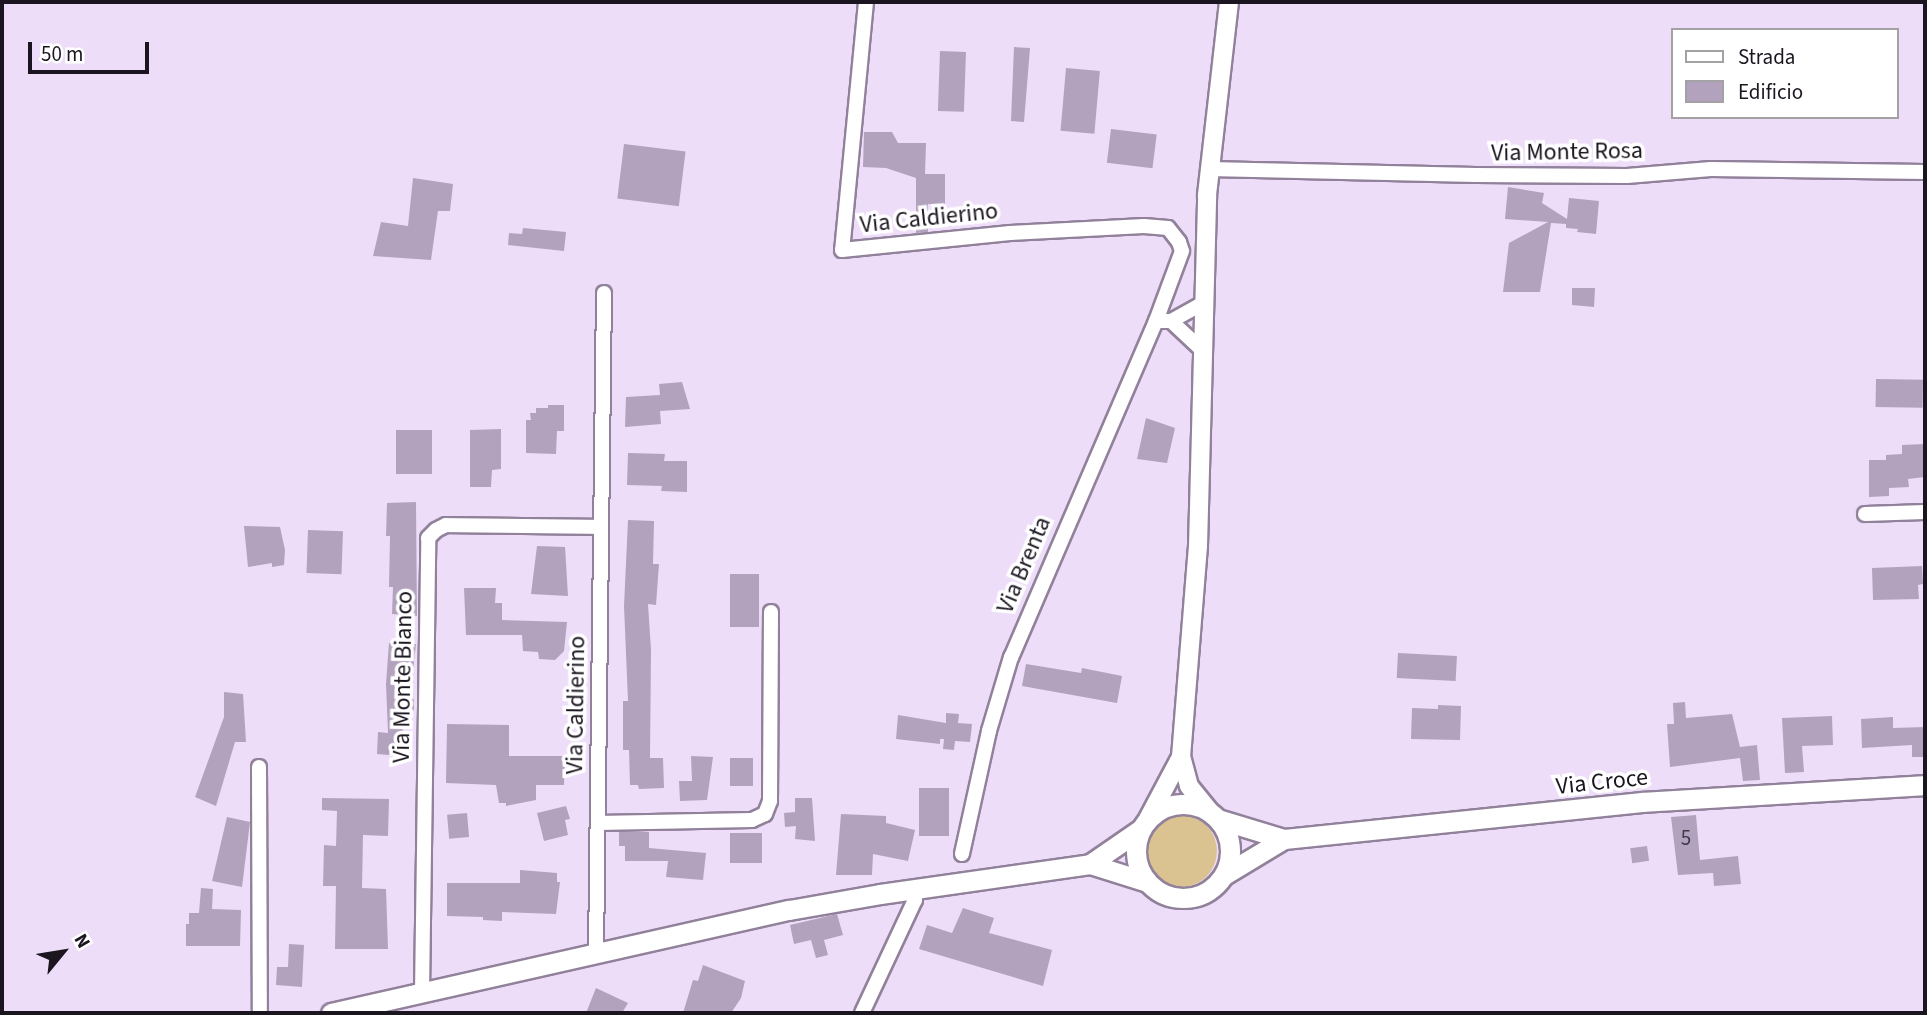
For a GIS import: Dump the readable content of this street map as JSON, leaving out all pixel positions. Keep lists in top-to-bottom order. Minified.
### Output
{"streets":{"main road":["Via Croce"],"street":["Via Monte Rosa","Via Caldierino","Via Brenta","Via Monte Bianco"]},"crossings":[["Via Caldierino","Via Brenta"],["Via Caldierino","Via Monte Bianco"]],"house_numbers":["5"],"legend":["Strada","Edificio"],"scale_bar":"50 m","north":"top right"}
